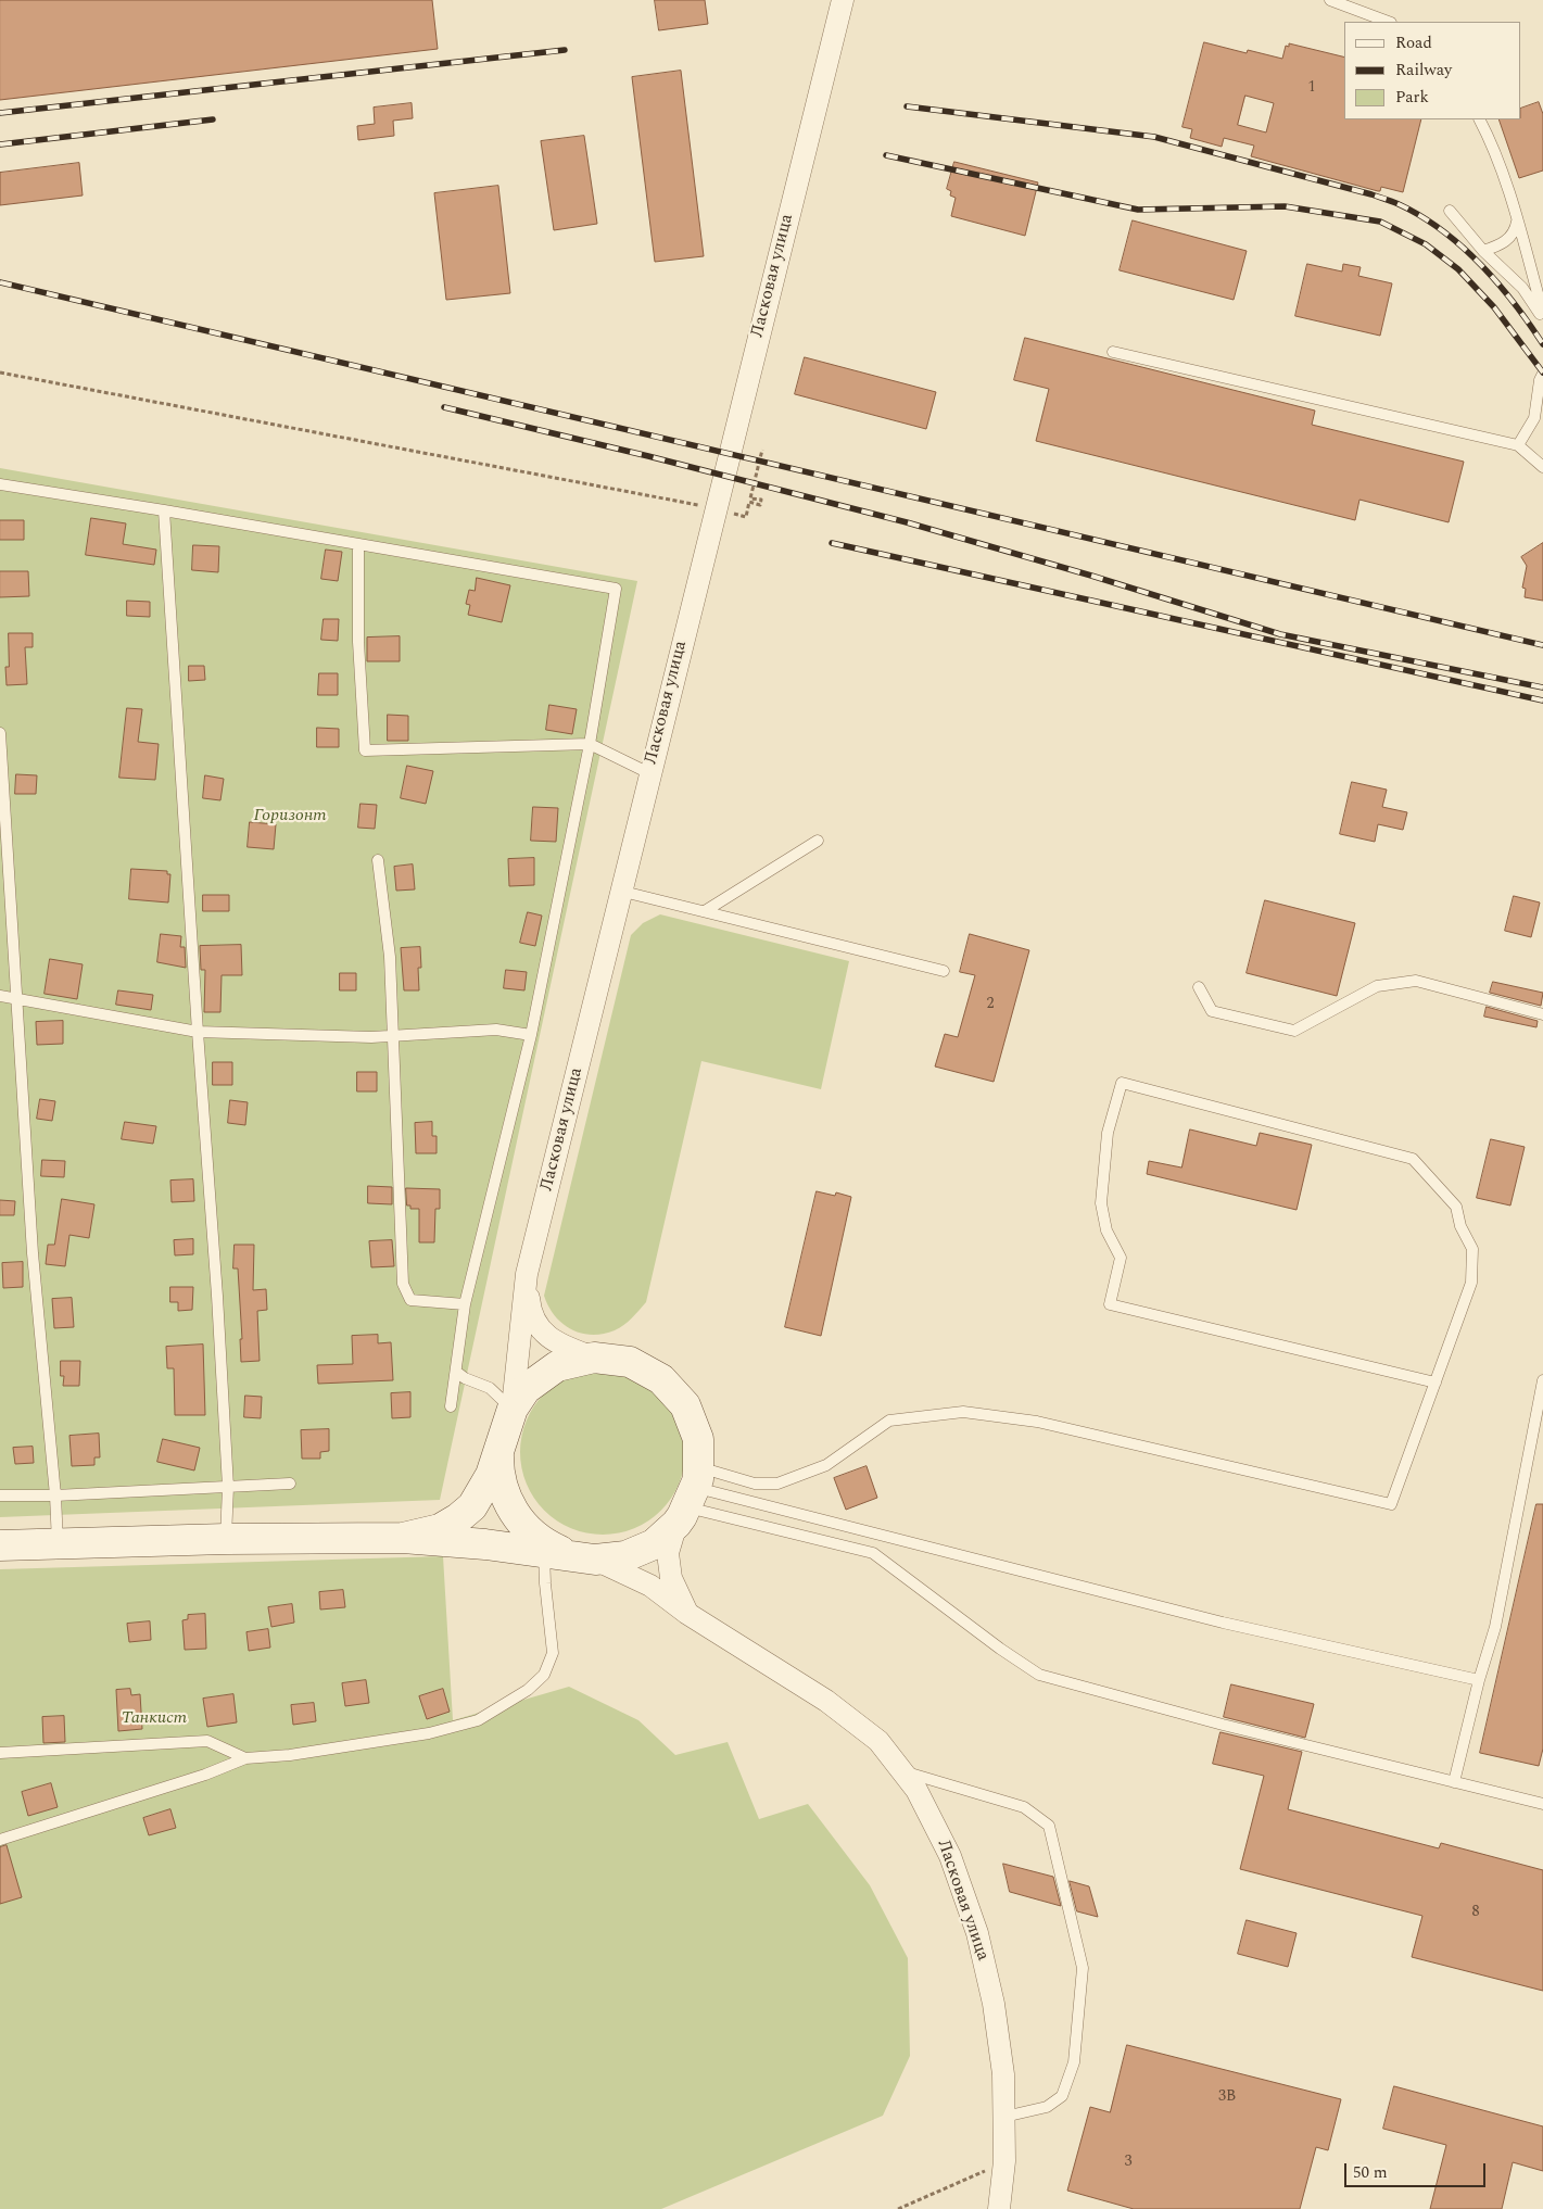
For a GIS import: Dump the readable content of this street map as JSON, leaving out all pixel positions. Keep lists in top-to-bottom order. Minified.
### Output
{"streets":{"street":["Ласковая улица"]},"parks":["Горизонт","Танкист"],"house_numbers":["1","2","8","3В","3"],"legend":["Road","Railway","Park"],"scale_bar":"50 m"}
